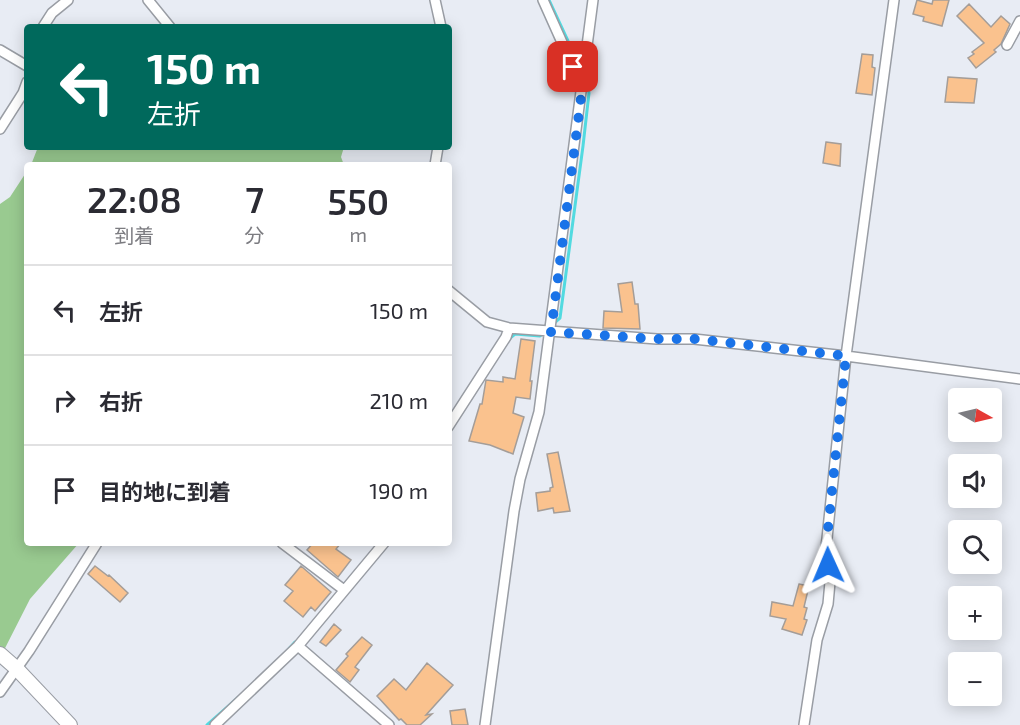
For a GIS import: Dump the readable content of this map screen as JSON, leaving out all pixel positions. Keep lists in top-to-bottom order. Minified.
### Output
{"north":"right","page":{"turn":["150 m","左折"],"eta":["22:08","到着","7","分","550","m"],"list":[{"name":"左折","value":"150 m"},{"name":"右折","value":"210 m"},{"name":"目的地に到着","value":"190 m"}],"map_buttons":["+","−"]}}
